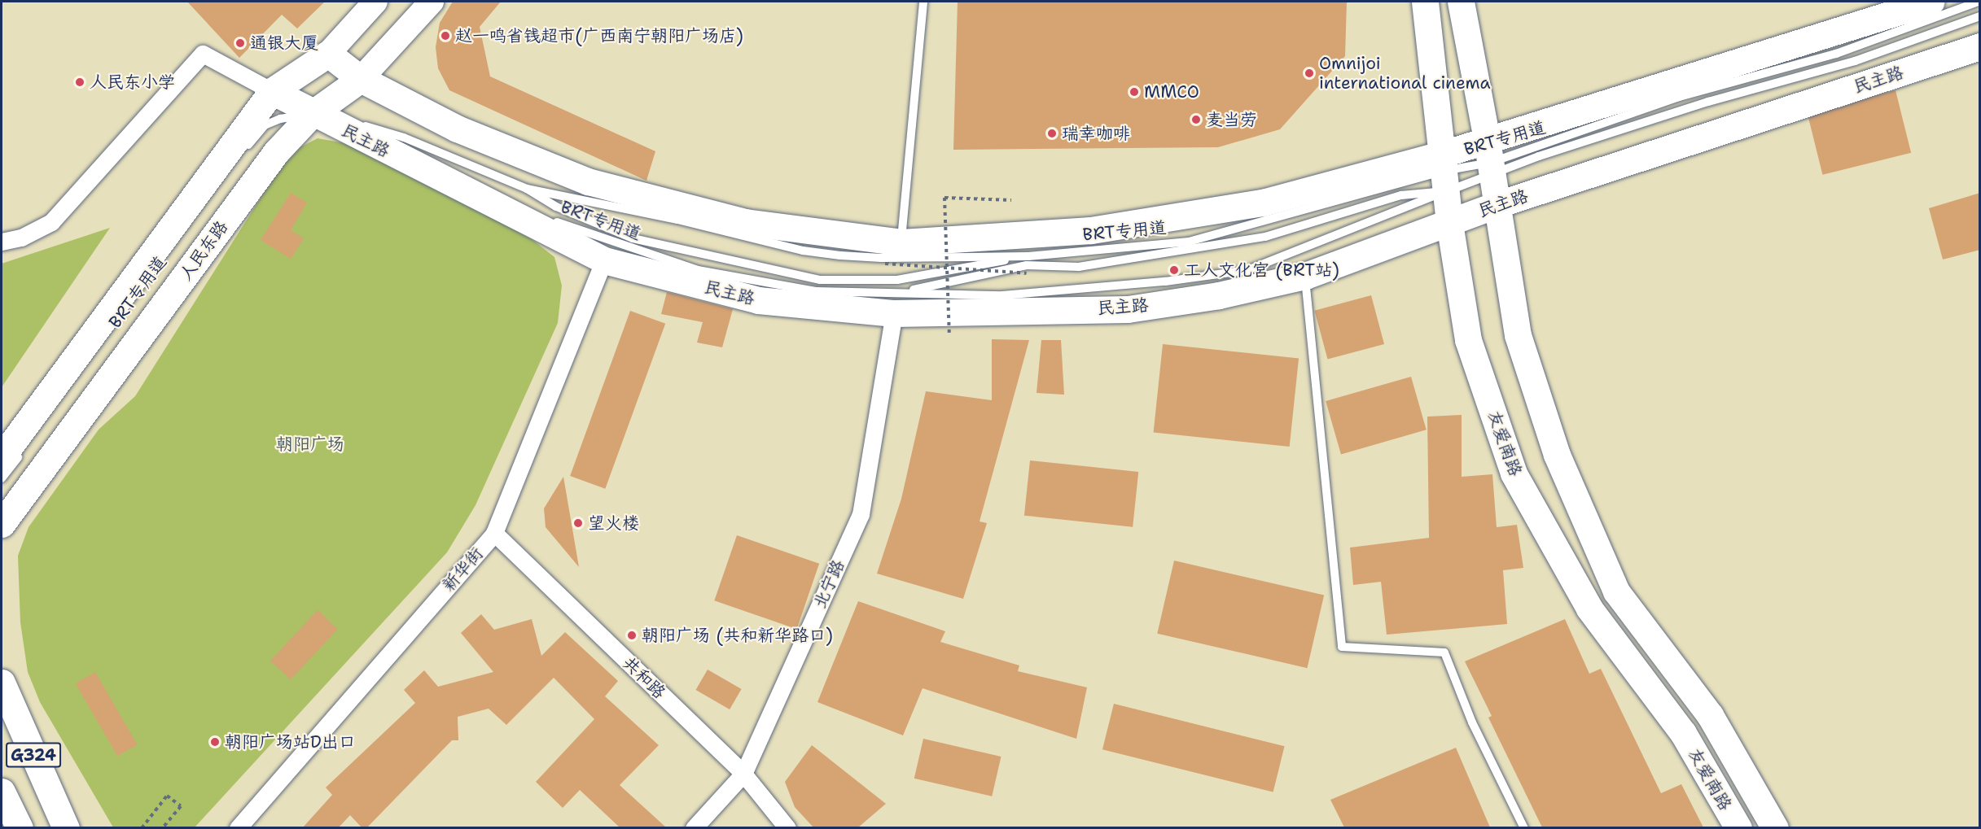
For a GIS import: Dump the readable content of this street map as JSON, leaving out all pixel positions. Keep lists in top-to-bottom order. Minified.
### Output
{"streets":{"main road":["民主路","人民东路","友爱南路","G324"],"street":["新华街","北宁路","共和路"],"lane":["BRT专用道"]},"crossings":[["民主路","BRT专用道"],["民主路","人民东路"],["民主路","友爱南路"],["民主路","新华街"],["民主路","北宁路"],["BRT专用道","人民东路"],["BRT专用道","友爱南路"],["BRT专用道","北宁路"],["新华街","共和路"],["北宁路","共和路"]],"parks":["朝阳广场"],"places":["赵一鸣省钱超市(广西南宁朝阳广场店)","通银大厦","Omnijoi international cinema","人民东小学","MMCO","麦当劳","瑞幸咖啡","工人文化宫 (BRT站)","望火楼","朝阳广场 (共和新华路口)","朝阳广场站D出口"]}
